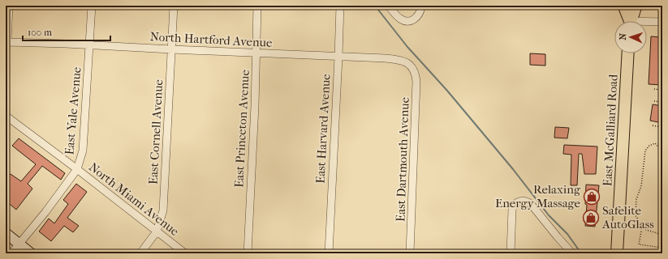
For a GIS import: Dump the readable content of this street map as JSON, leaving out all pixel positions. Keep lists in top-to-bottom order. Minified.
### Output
{"streets":{"main road":["East McGalliard Road"],"street":["North Hartford Avenue","East Yale Avenue","East Princeton Avenue","East Harvard Avenue","East Cornell Avenue","East Dartmouth Avenue","North Miami Avenue"]},"crossings":[["North Hartford Avenue","East Yale Avenue"],["North Hartford Avenue","East Princeton Avenue"],["North Hartford Avenue","East Harvard Avenue"],["North Hartford Avenue","East Cornell Avenue"],["North Hartford Avenue","East Dartmouth Avenue"],["East Yale Avenue","North Miami Avenue"],["East Cornell Avenue","North Miami Avenue"]],"places":{"shop":["Relaxing Energy Massage","Safelite AutoGlass"]},"scale_bar":"100 m","north":"left"}
